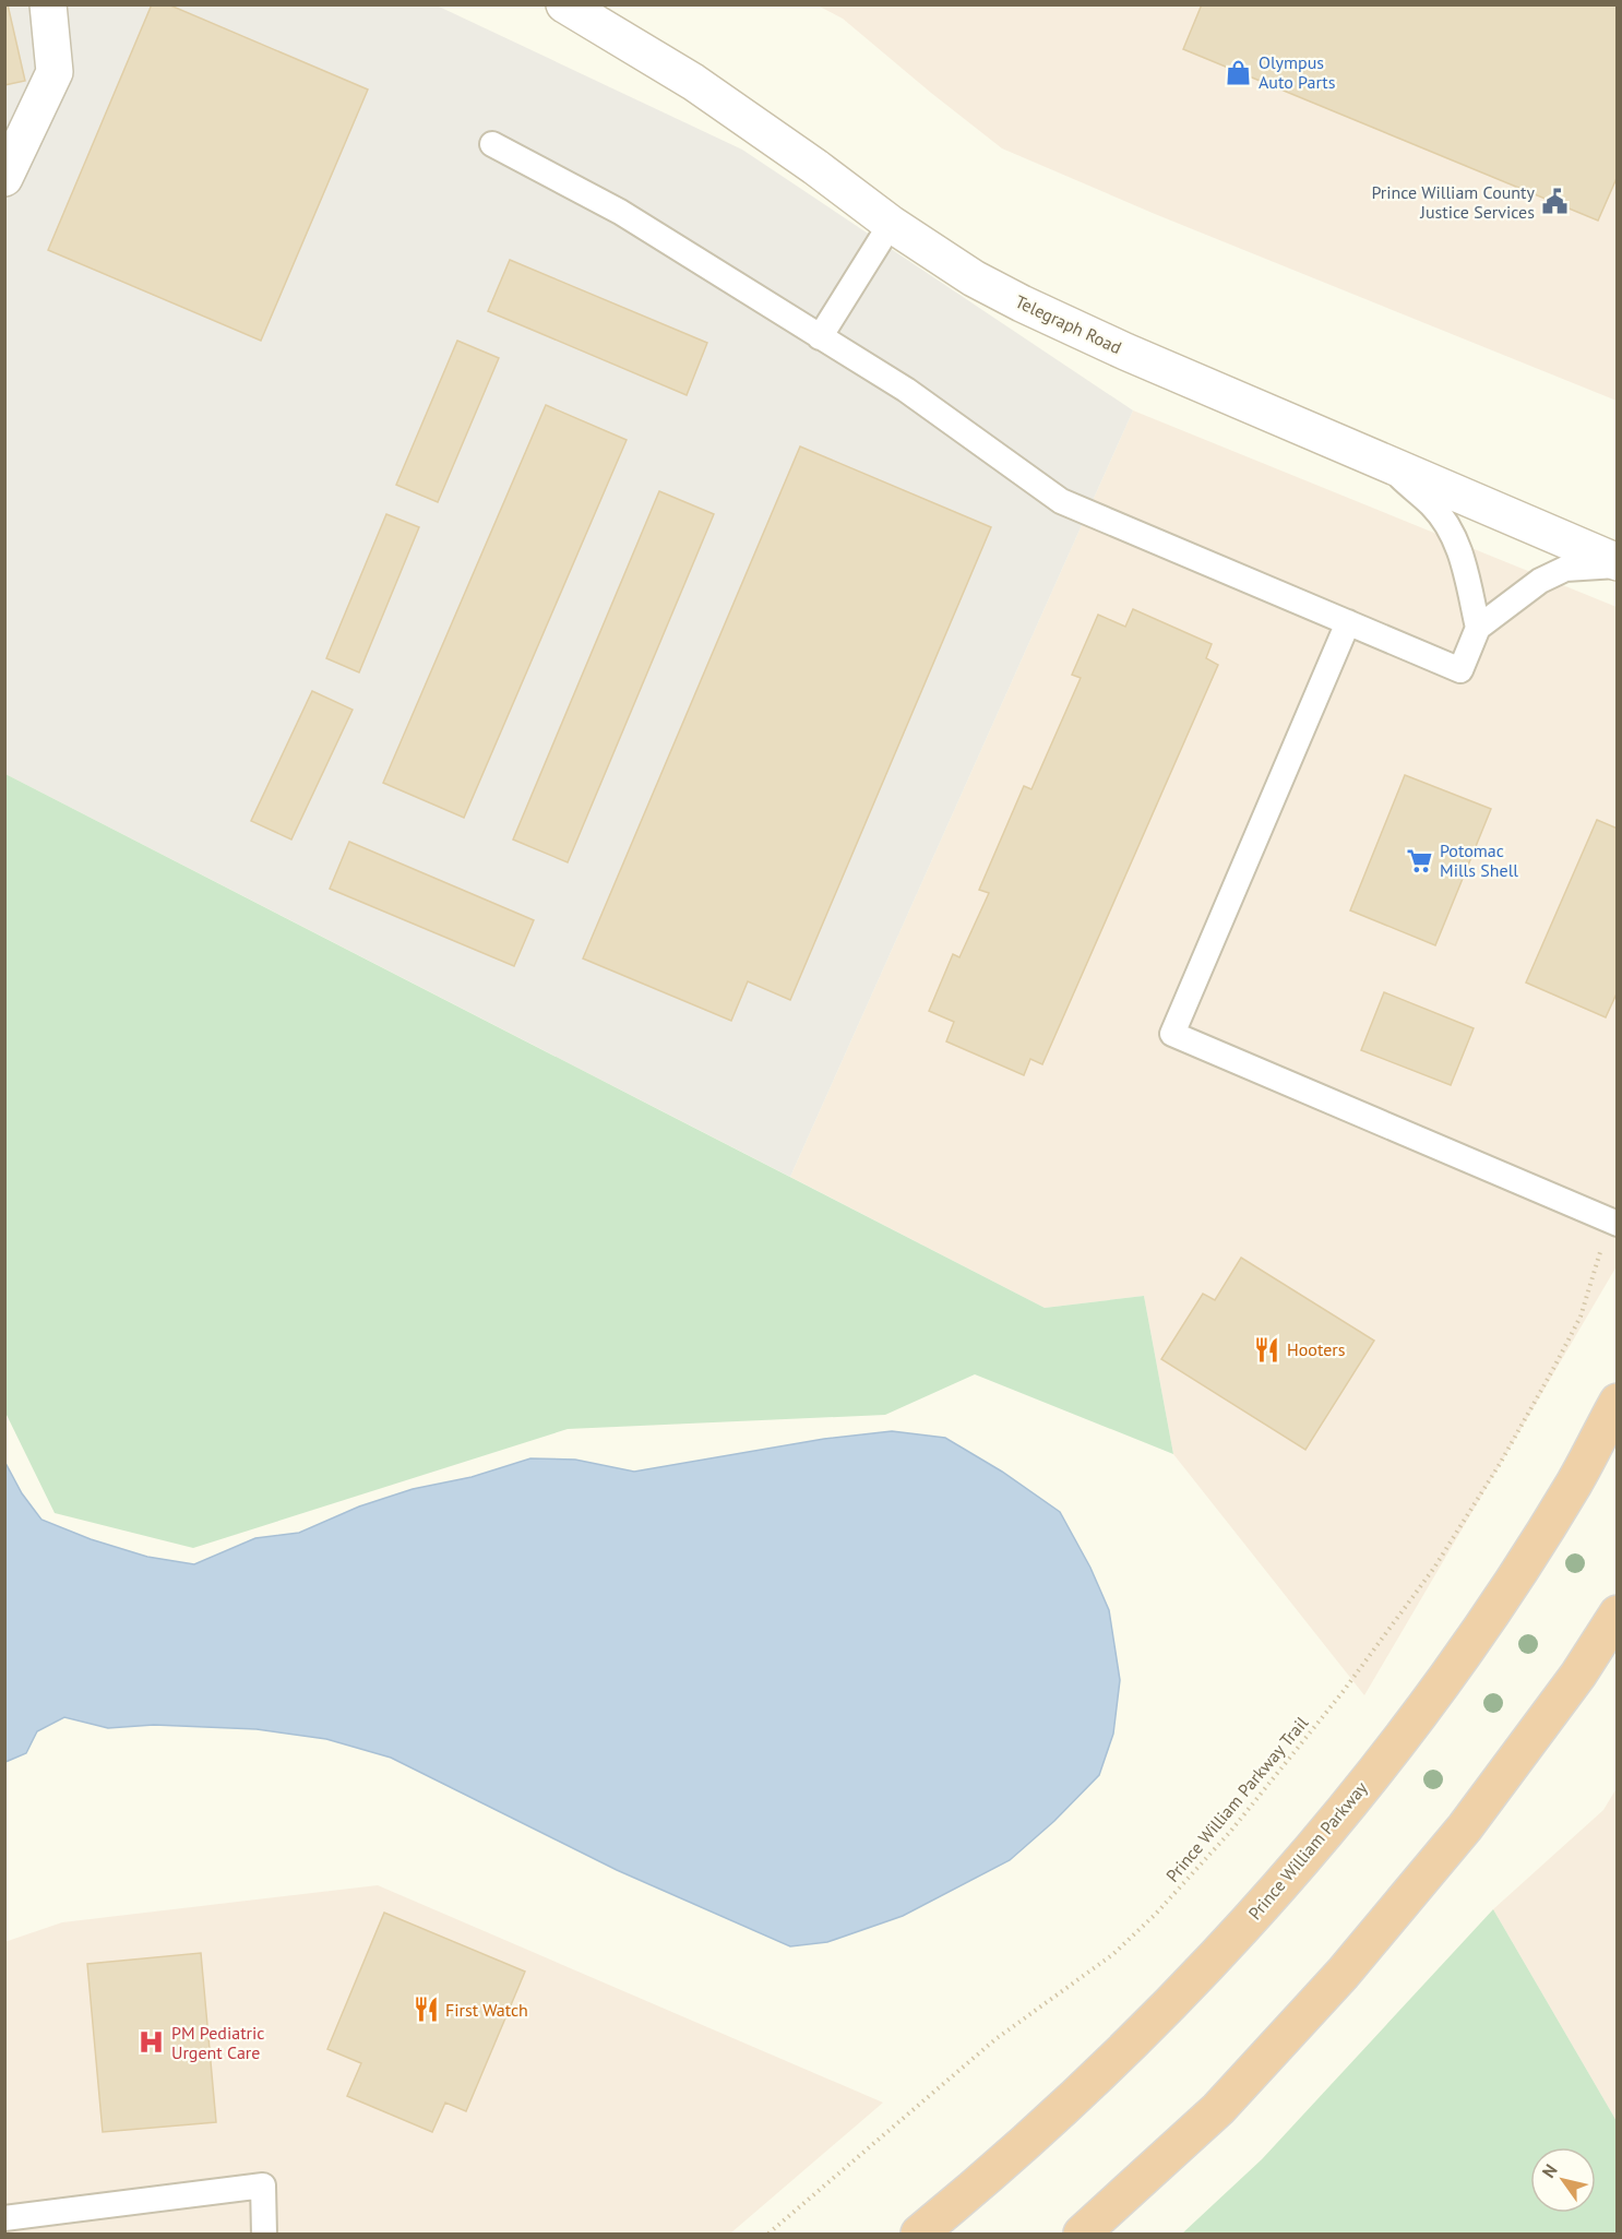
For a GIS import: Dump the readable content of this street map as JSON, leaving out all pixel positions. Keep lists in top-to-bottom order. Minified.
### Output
{"streets":{"highway":["Prince William Parkway"],"main road":["Telegraph Road"],"path":["Prince William Parkway Trail"]},"places":{"shop":["Olympus Auto Parts"],"public building":["Prince William County Justice Services"],"supermarket":["Potomac Mills Shell"],"restaurant":["Hooters","First Watch"],"hospital":["PM Pediatric Urgent Care"]},"north":"top left"}
